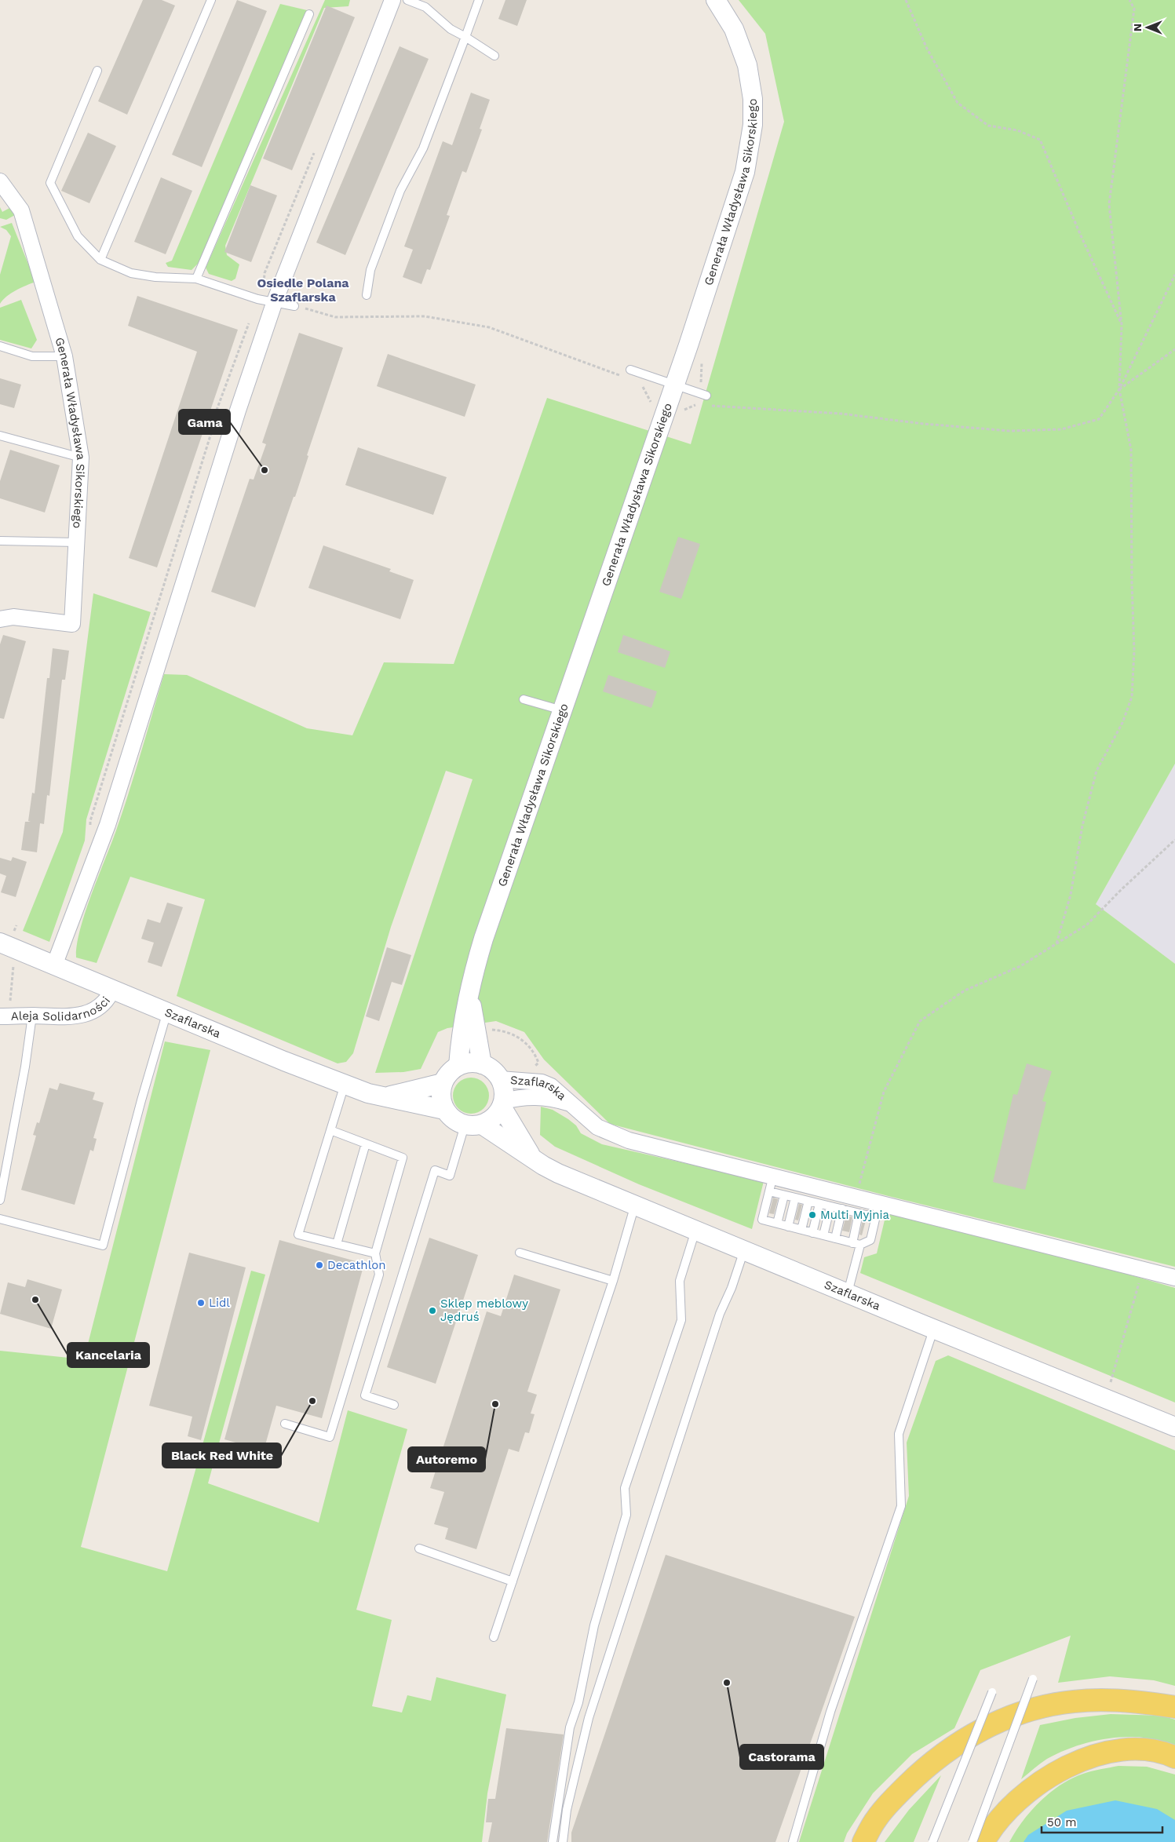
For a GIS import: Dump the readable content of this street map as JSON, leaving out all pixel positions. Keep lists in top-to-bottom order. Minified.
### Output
{"streets":{"street":["Generała Władysława Sikorskiego","Aleja Solidarności","Szaflarska"]},"crossings":[["Generała Władysława Sikorskiego","Szaflarska"],["Aleja Solidarności","Szaflarska"]],"districts":["Osiedle Polana Szaflarska"],"places":["Gama","Multi Myjnia","Decathlon","Kancelaria","Lidl","Sklep meblowy Jędruś","Black Red White","Autoremo","Castorama"],"scale_bar":"50 m","north":"left"}
